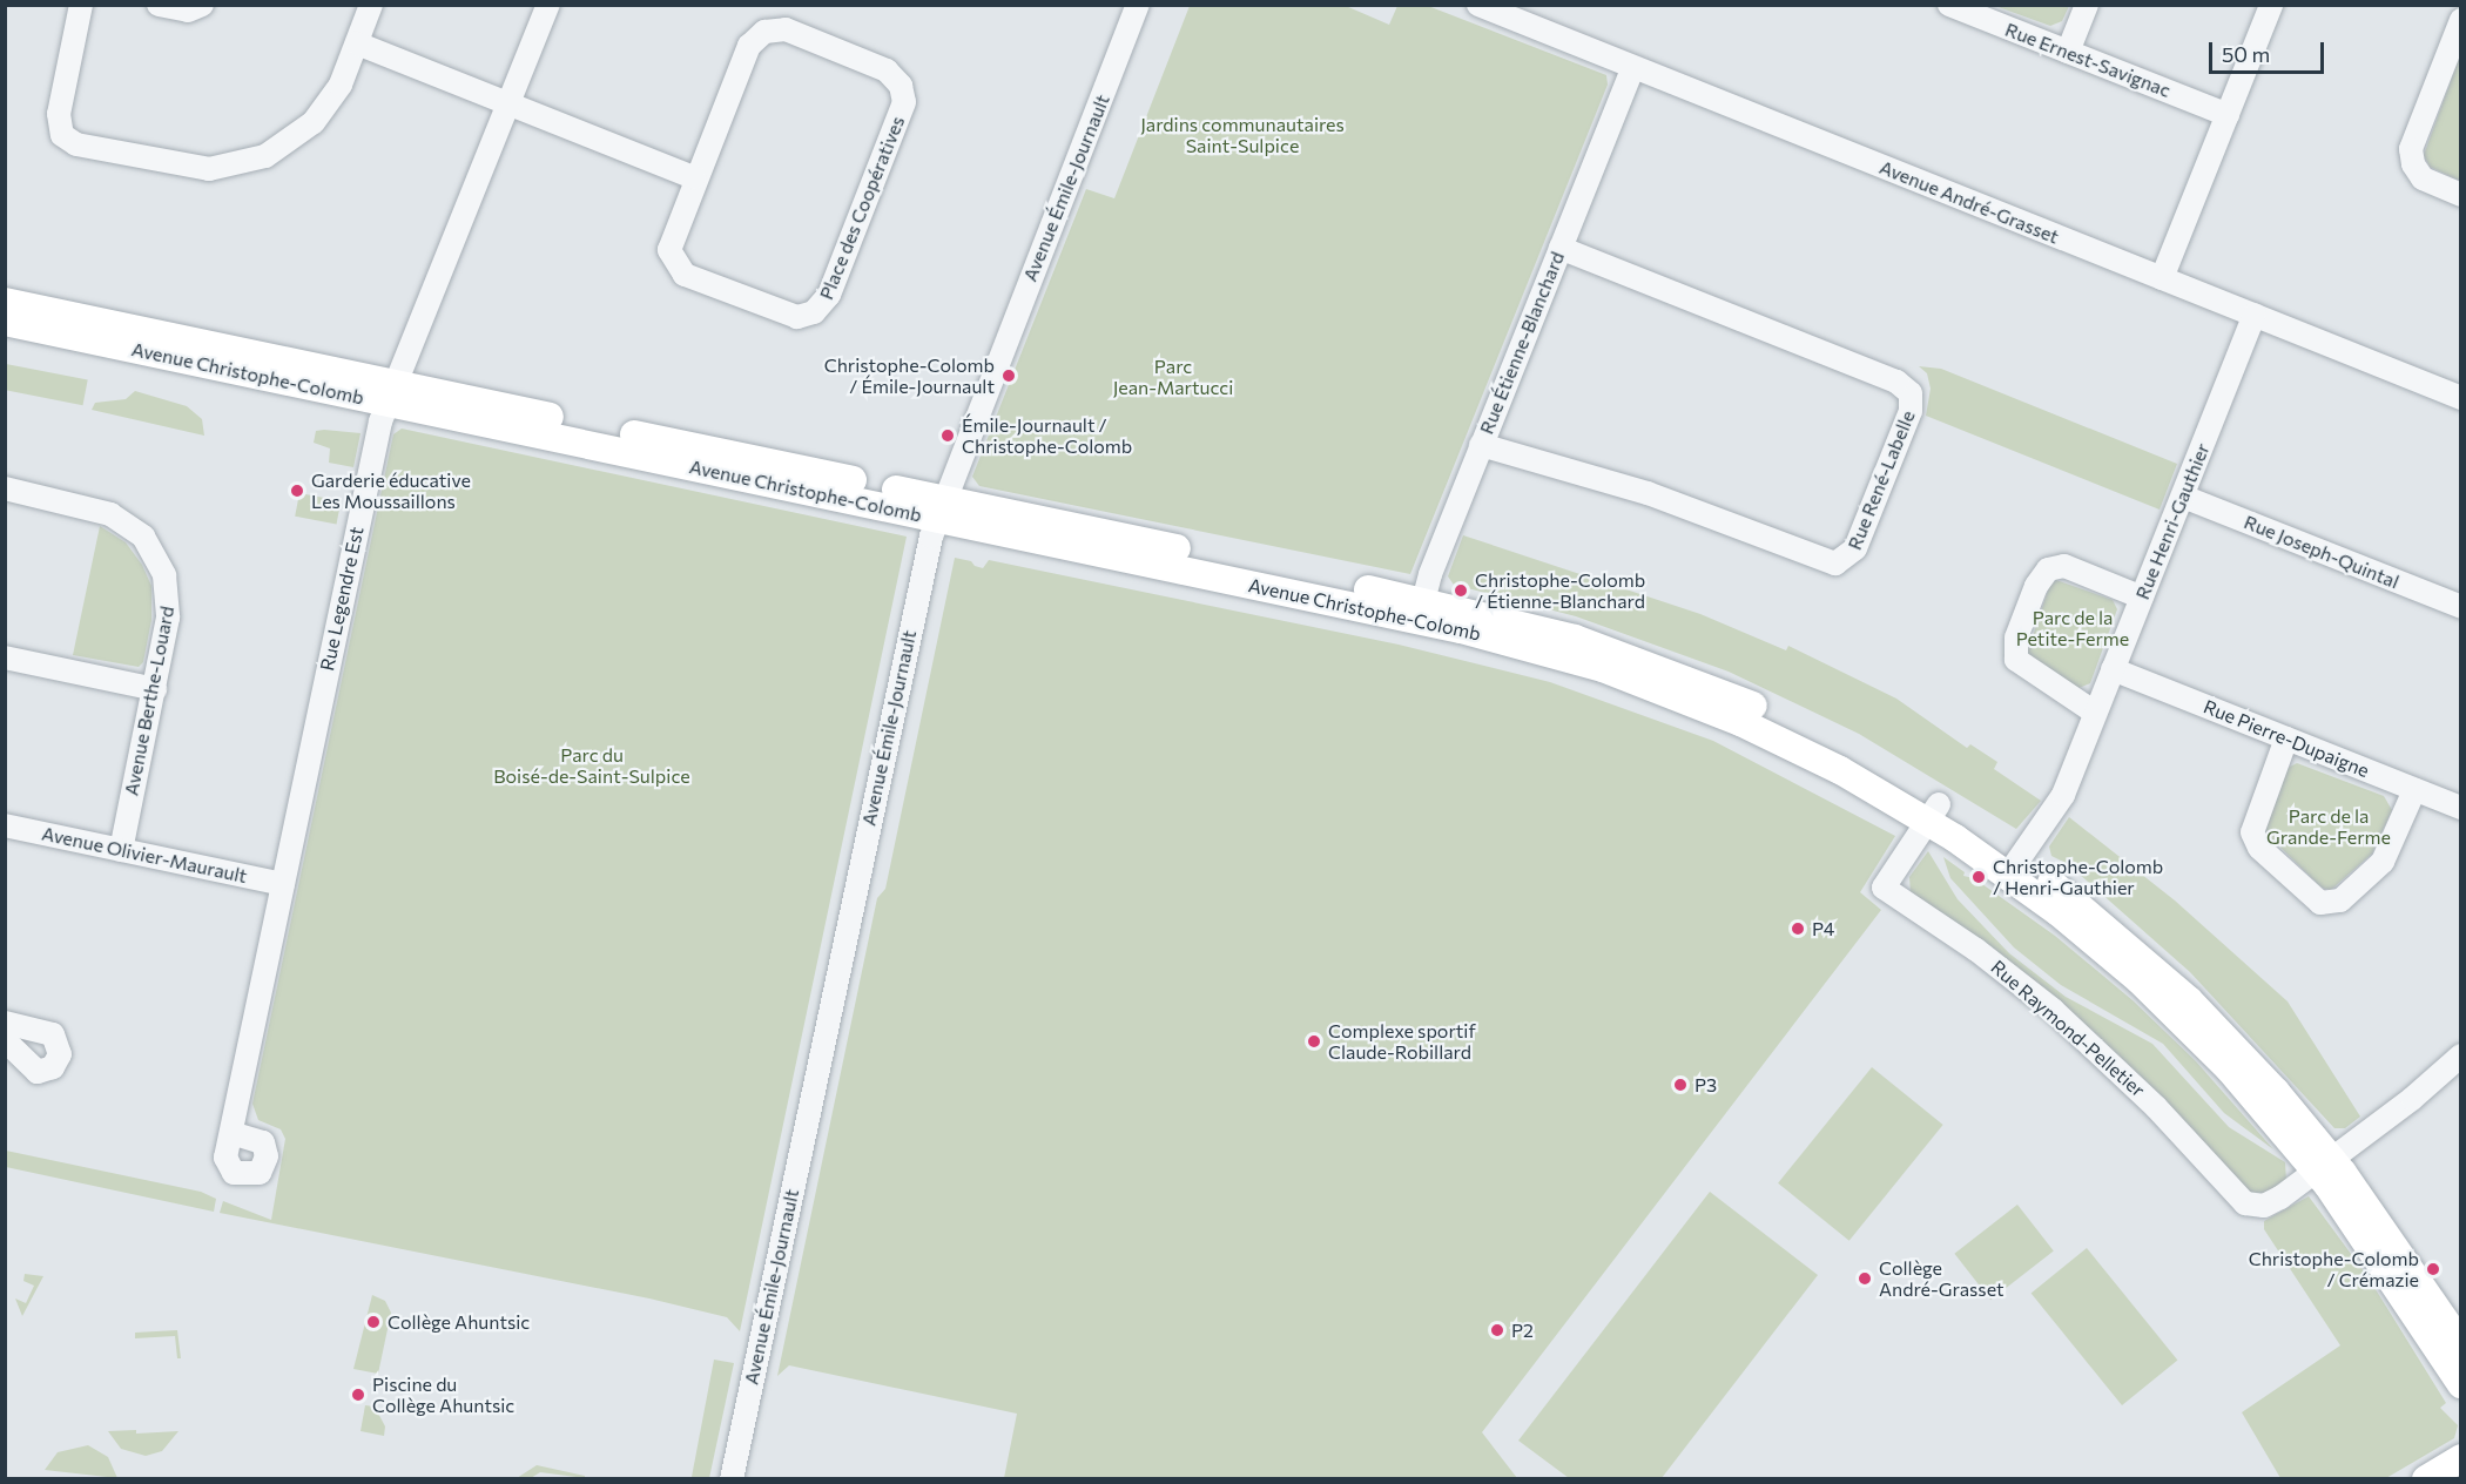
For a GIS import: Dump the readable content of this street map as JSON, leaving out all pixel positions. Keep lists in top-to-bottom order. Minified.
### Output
{"streets":{"main road":["Avenue Christophe-Colomb"],"street":["Rue Ernest-Savignac","Avenue Émile-Journault","Avenue André-Grasset","Place des Coopératives","Rue Étienne-Blanchard","Rue René-Labelle","Rue Henri-Gauthier","Rue Joseph-Quintal","Rue Legendre Est","Avenue Berthe-Louard","Rue Pierre-Dupaigne","Avenue Olivier-Maurault","Rue Raymond-Pelletier"]},"crossings":[["Avenue Émile-Journault","Avenue Christophe-Colomb"],["Avenue André-Grasset","Rue Étienne-Blanchard"],["Avenue André-Grasset","Rue Henri-Gauthier"],["Rue Étienne-Blanchard","Avenue Christophe-Colomb"],["Rue Étienne-Blanchard","Rue René-Labelle"],["Avenue Christophe-Colomb","Rue Henri-Gauthier"],["Avenue Christophe-Colomb","Rue Legendre Est"],["Avenue Christophe-Colomb","Rue Raymond-Pelletier"],["Rue Henri-Gauthier","Rue Joseph-Quintal"],["Rue Henri-Gauthier","Rue Pierre-Dupaigne"],["Rue Legendre Est","Avenue Olivier-Maurault"],["Avenue Berthe-Louard","Avenue Olivier-Maurault"]],"parks":["Jardins communautaires Saint-Sulpice","Parc Jean-Martucci","Parc de la Petite-Ferme","Parc du Boisé-de-Saint-Sulpice","Parc de la Grande-Ferme"],"places":["Christophe-Colomb / Émile-Journault","Émile-Journault / Christophe-Colomb","Garderie éducative Les Moussaillons","Christophe-Colomb / Étienne-Blanchard","Christophe-Colomb / Henri-Gauthier","P4","Complexe sportif Claude-Robillard","P3","Christophe-Colomb / Crémazie","Collège André-Grasset","Collège Ahuntsic","P2","Piscine du Collège Ahuntsic"],"scale_bar":"50 m"}
